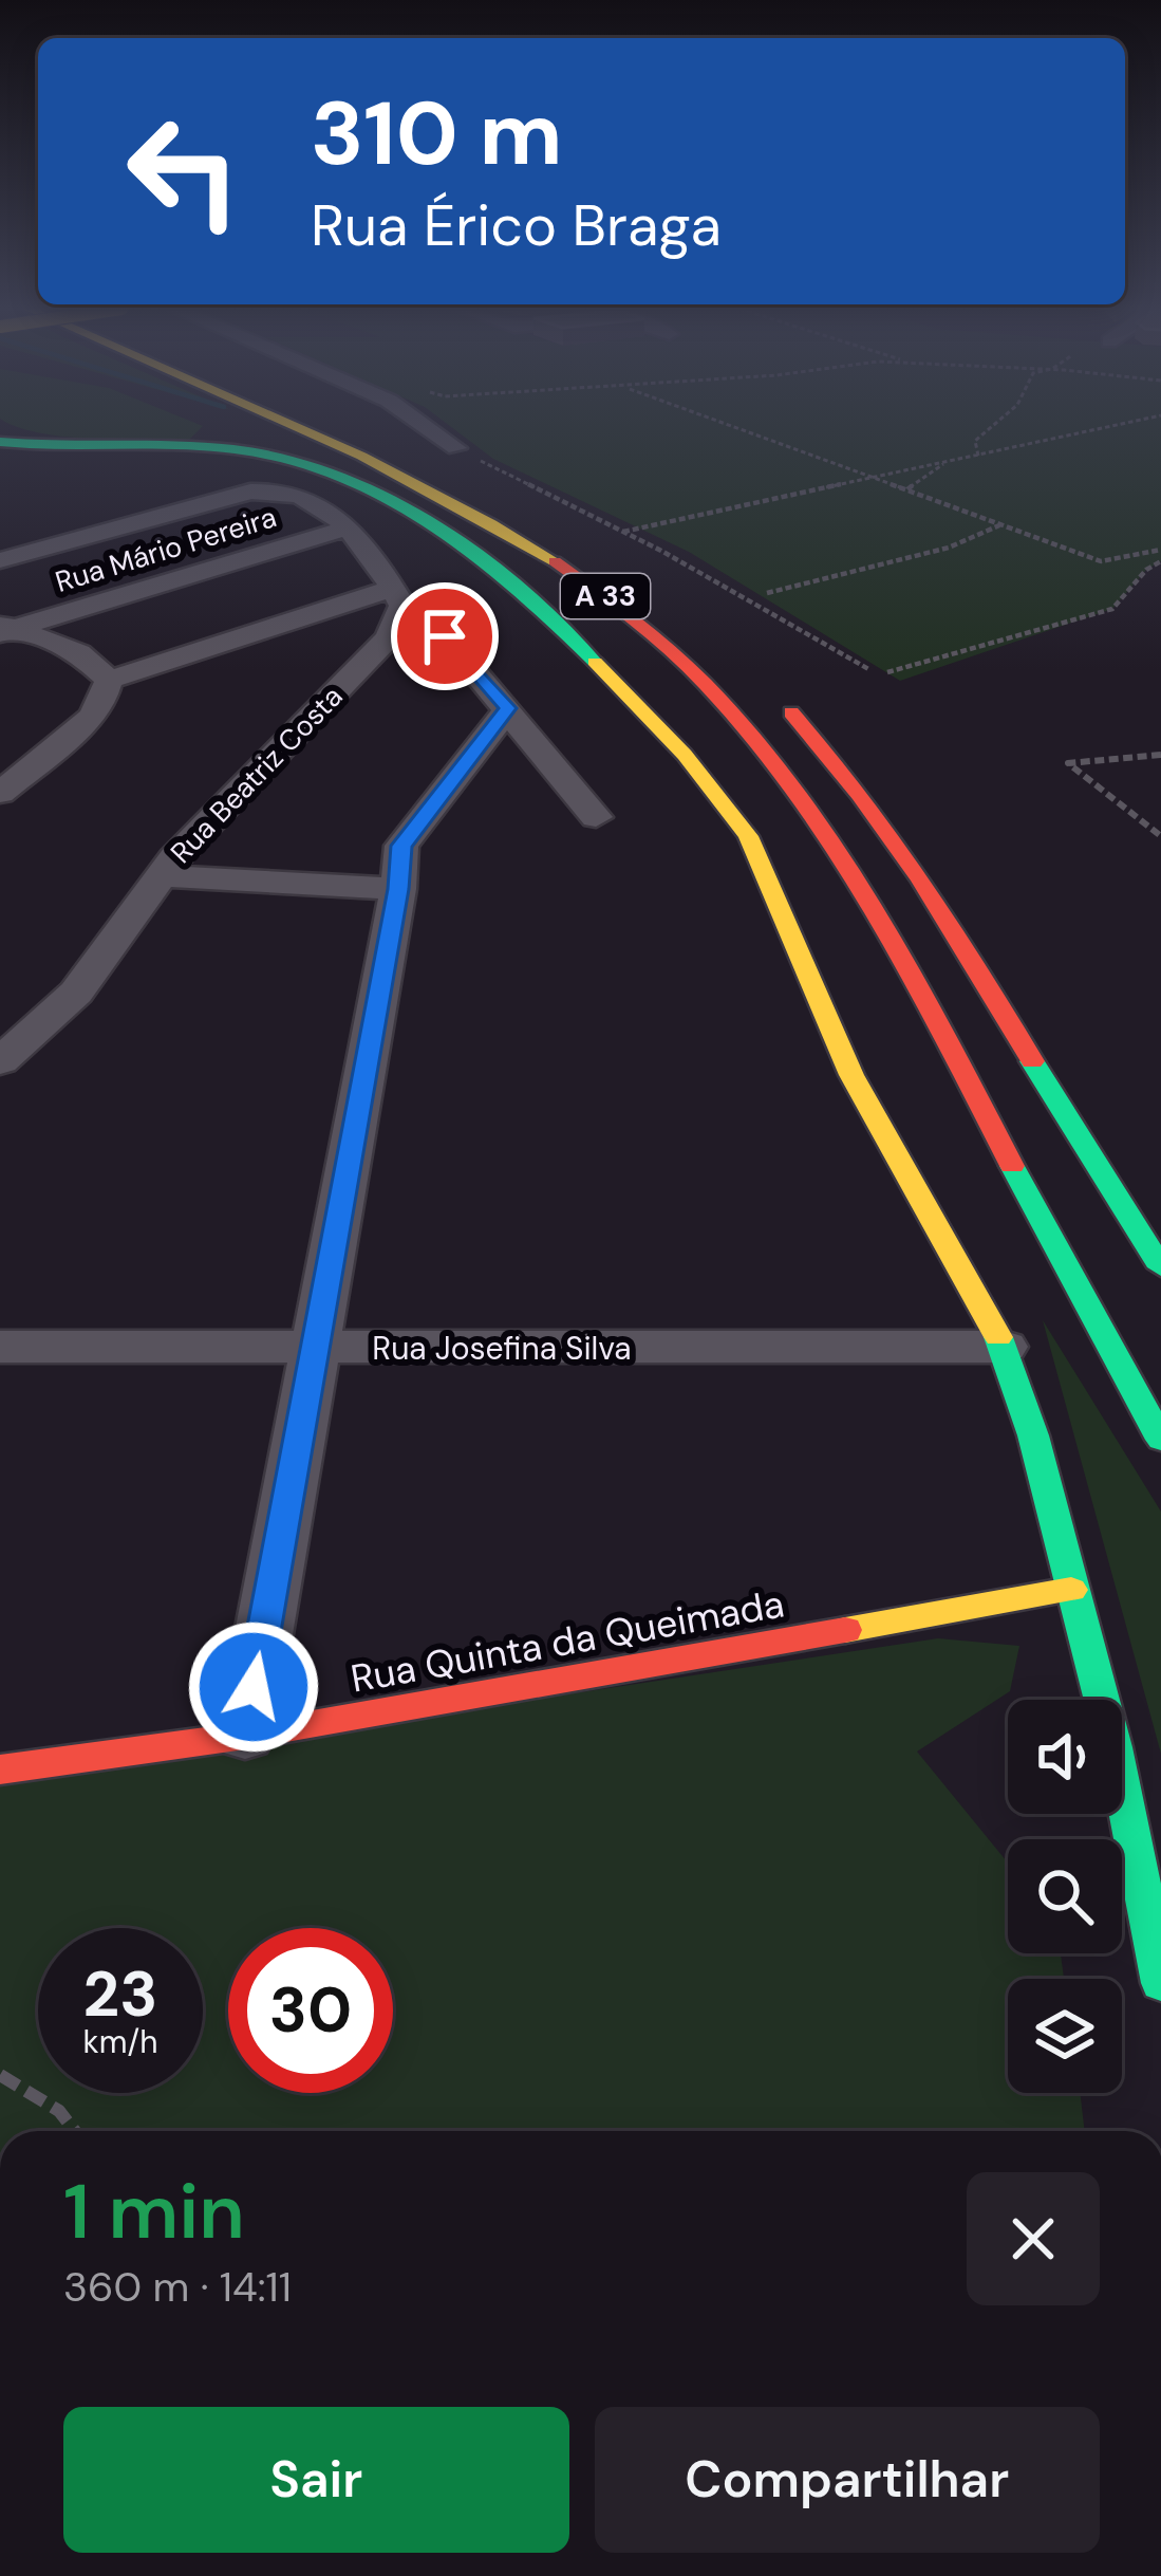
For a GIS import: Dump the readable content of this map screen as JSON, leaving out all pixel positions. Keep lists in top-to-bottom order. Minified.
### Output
{"streets":{"main road":["A 33","Rua Quinta da Queimada"],"street":["Rua Mário Pereira","Rua Beatriz Costa","Rua Josefina Silva"]},"page":{"turn":["310 m","Rua Érico Braga"],"speed":"23 km/h","limit":"30","heading":["1 min","360 m · 14:11"],"buttons":["Sair","Compartilhar"]}}
